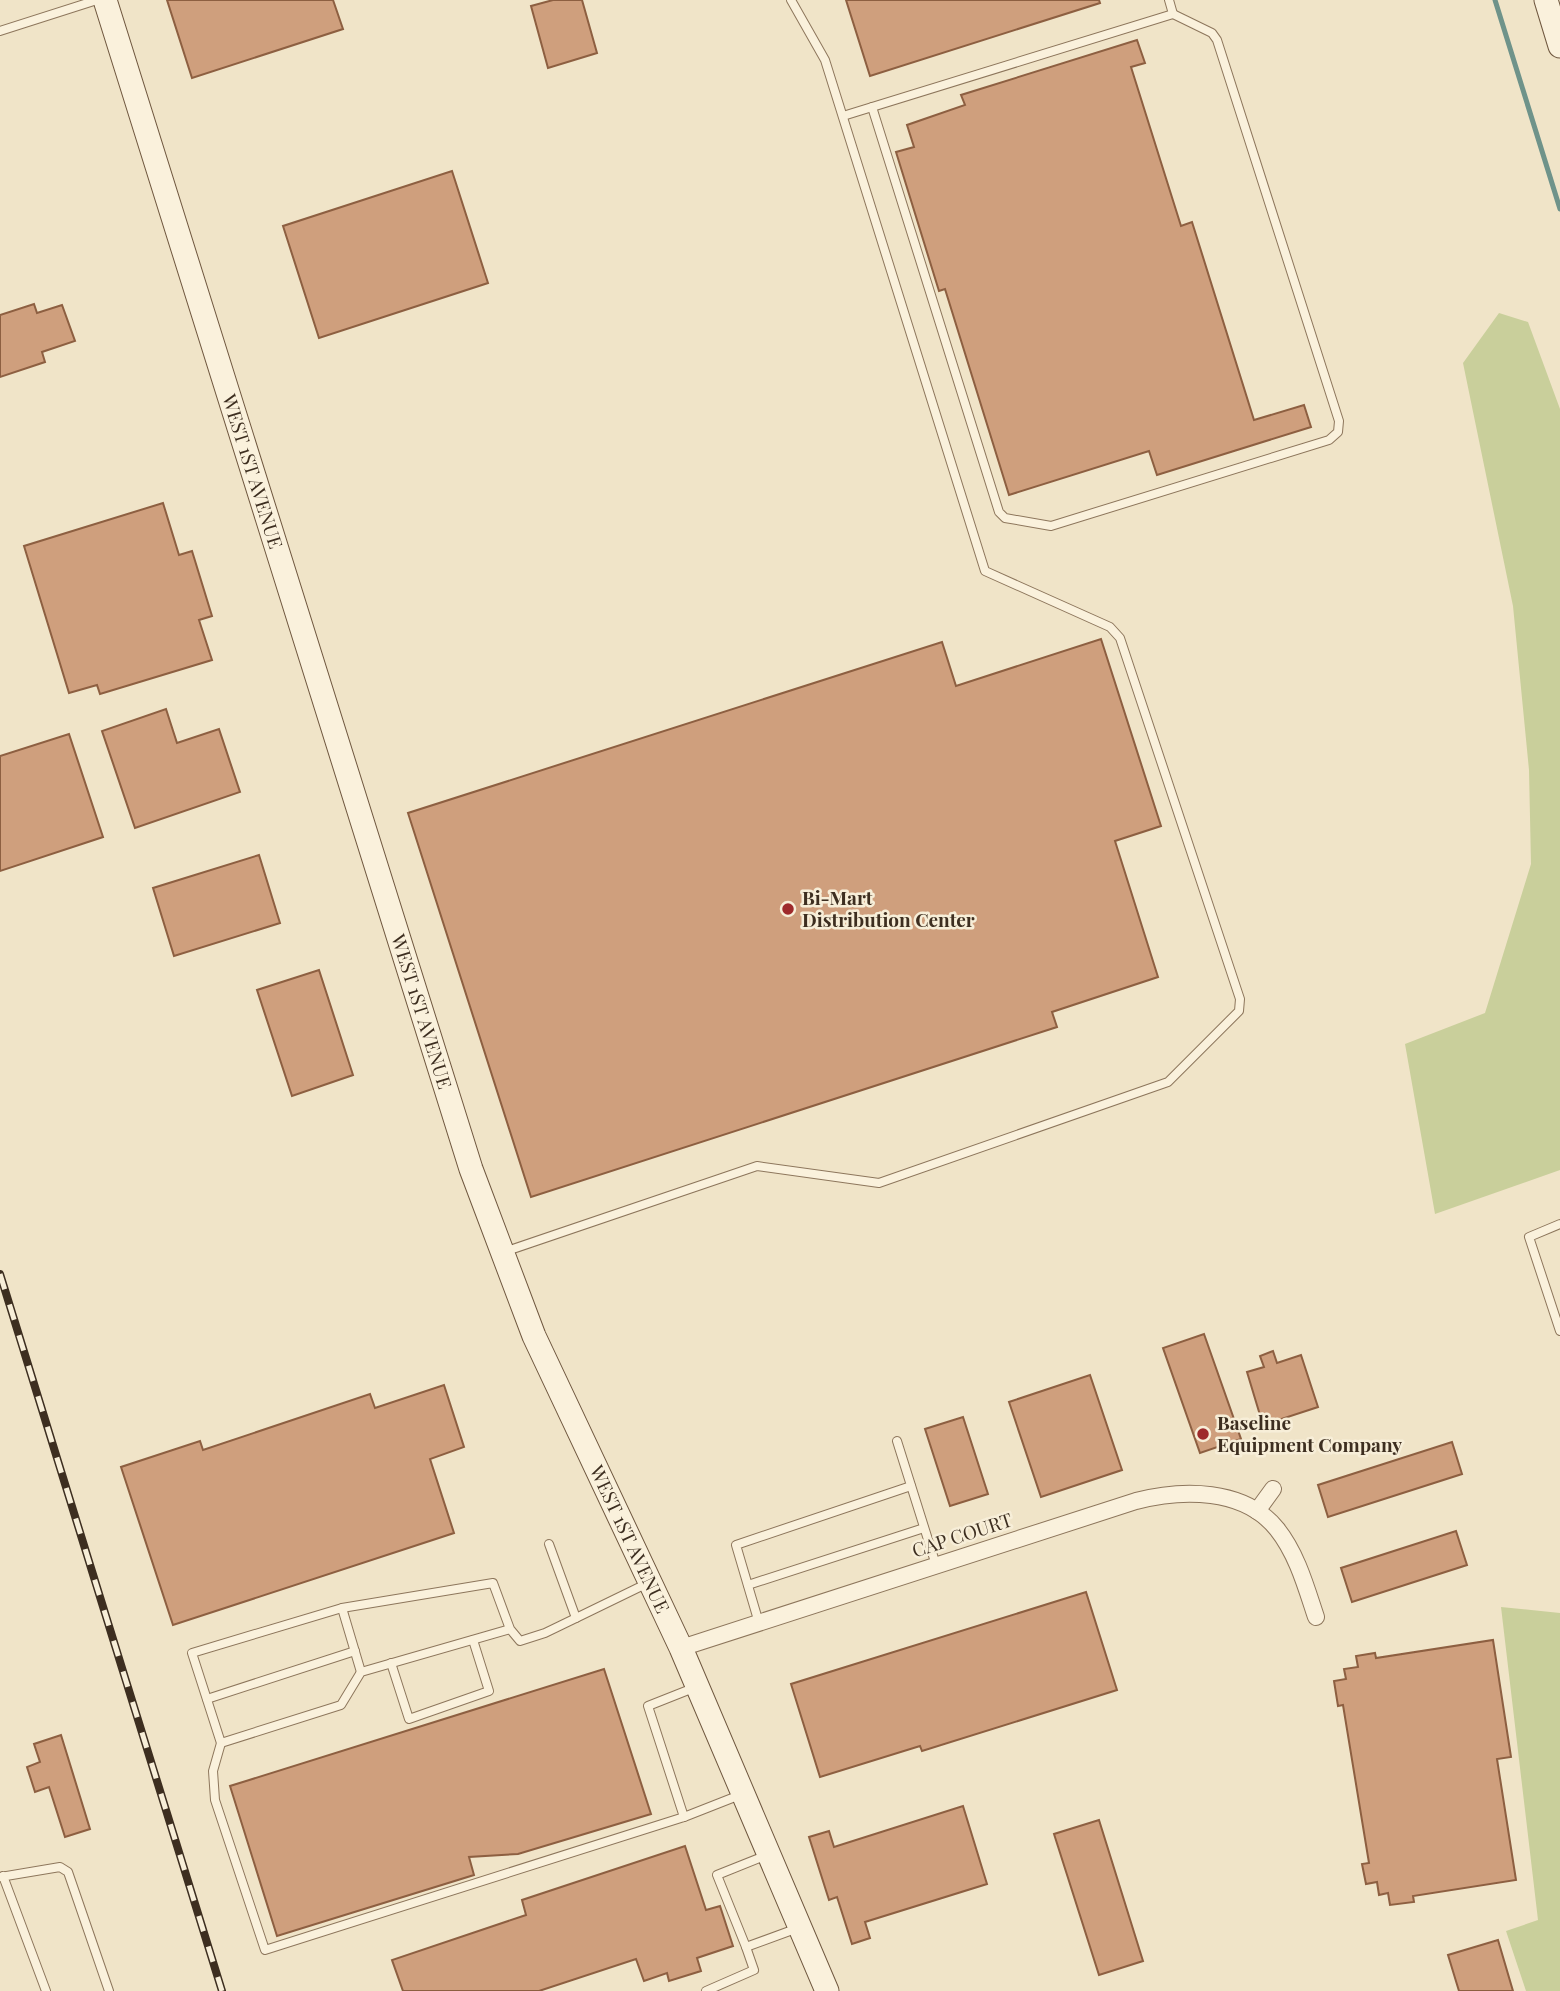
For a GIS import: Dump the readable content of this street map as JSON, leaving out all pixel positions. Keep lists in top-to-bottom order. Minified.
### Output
{"streets":{"street":["WEST 1ST AVENUE","CAP COURT"]},"crossings":[["WEST 1ST AVENUE","CAP COURT"]],"places":["Bi-Mart Distribution Center","Baseline Equipment Company"]}
